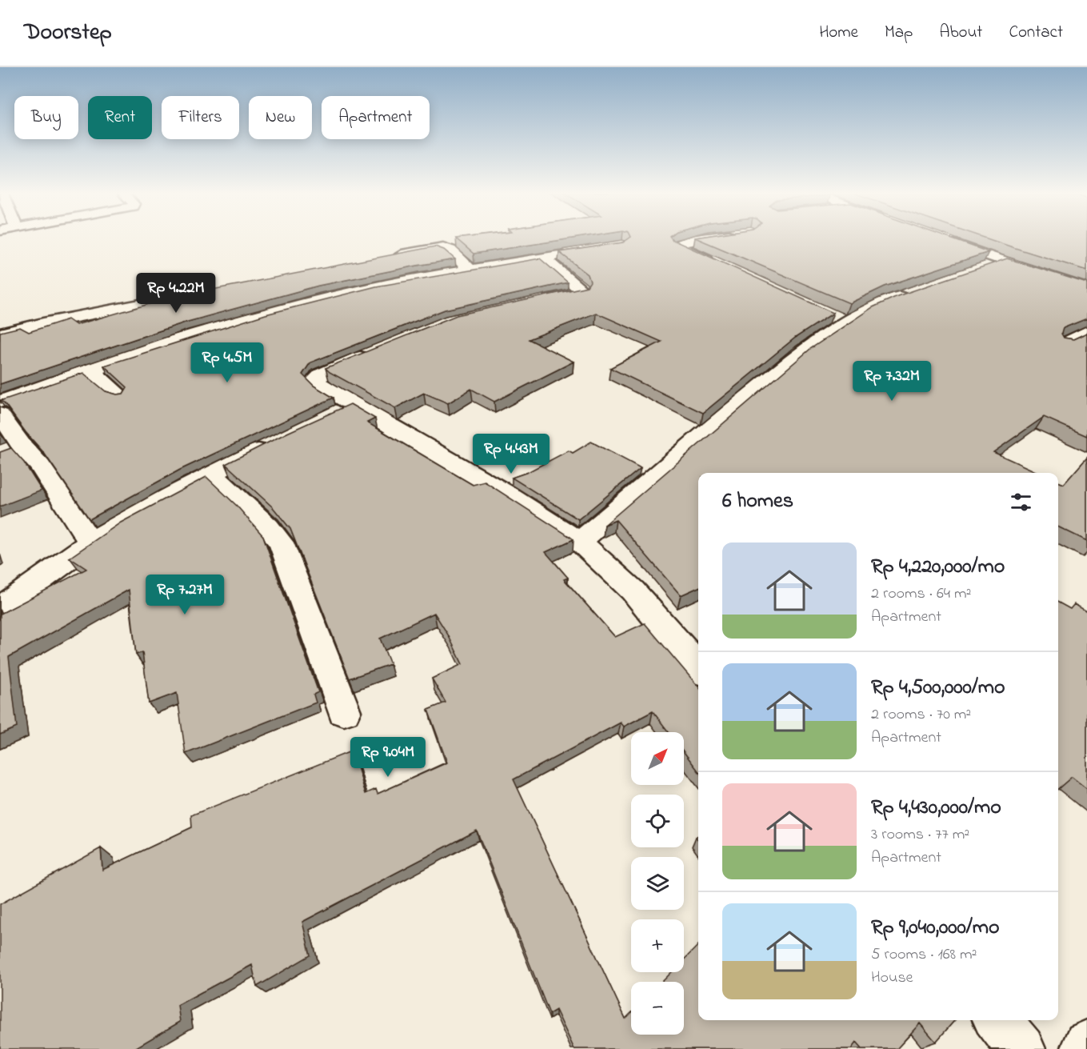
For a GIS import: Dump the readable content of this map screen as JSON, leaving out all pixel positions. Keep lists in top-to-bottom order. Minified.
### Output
{"north":"top right","page":{"header":"Doorstep","nav":["Home","Map","About","Contact"],"chip":["Buy","Rent","Filters","New","Apartment"],"price":["Rp 4.22M","Rp 4.5M","Rp 7.32M","Rp 4.43M","Rp 7.27M","Rp 9.04M"],"heading":"6 homes","list":[{"name":"Rp 4,220,000/mo","note":"2 rooms · 64 m² · Apartment"},{"name":"Rp 4,500,000/mo","note":"2 rooms · 70 m² · Apartment"},{"name":"Rp 4,430,000/mo","note":"3 rooms · 77 m² · Apartment"},{"name":"Rp 9,040,000/mo","note":"5 rooms · 168 m² · House"}],"map_buttons":["+","−"]}}
